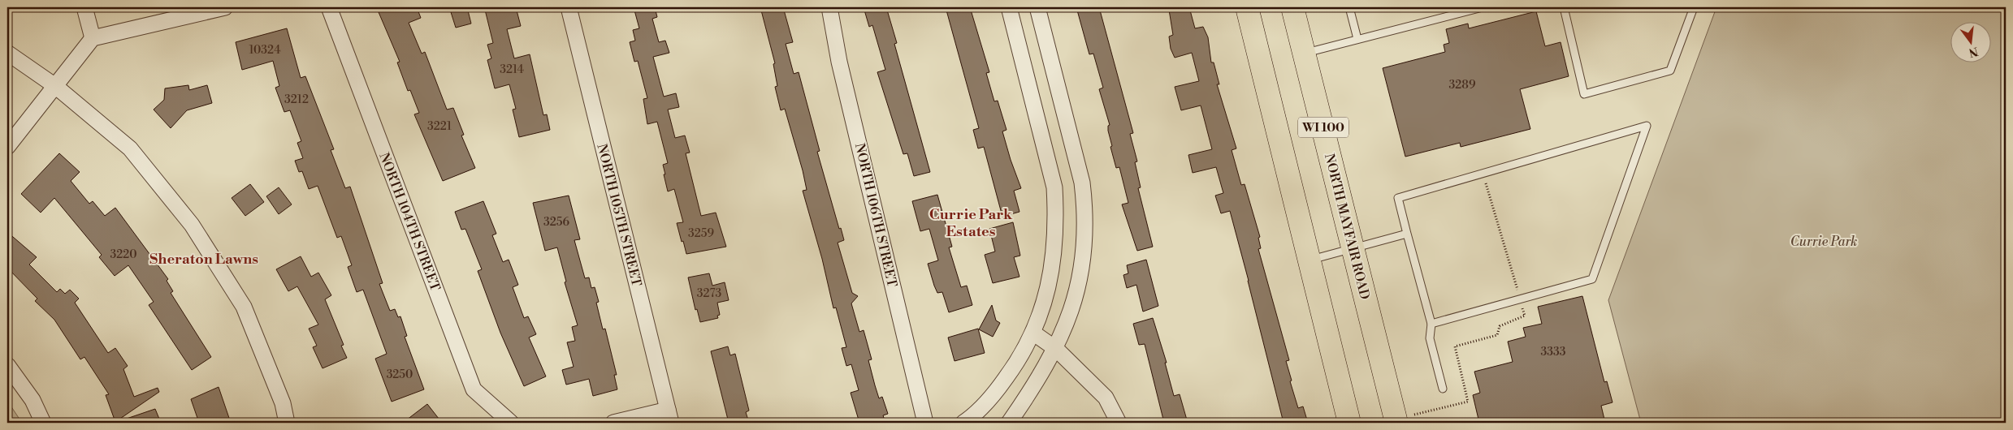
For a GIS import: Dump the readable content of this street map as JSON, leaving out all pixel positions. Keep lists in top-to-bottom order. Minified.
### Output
{"streets":{"main road":["WI 100","NORTH MAYFAIR ROAD"],"street":["NORTH 105TH STREET","NORTH 106TH STREET","NORTH 104TH STREET"]},"districts":["Currie Park Estates","Sheraton Lawns"],"parks":["Currie Park"],"house_numbers":["10324","3214","3289","3212","3221","3256","3259","3220","3273","3333","3250"],"north":"bottom"}
